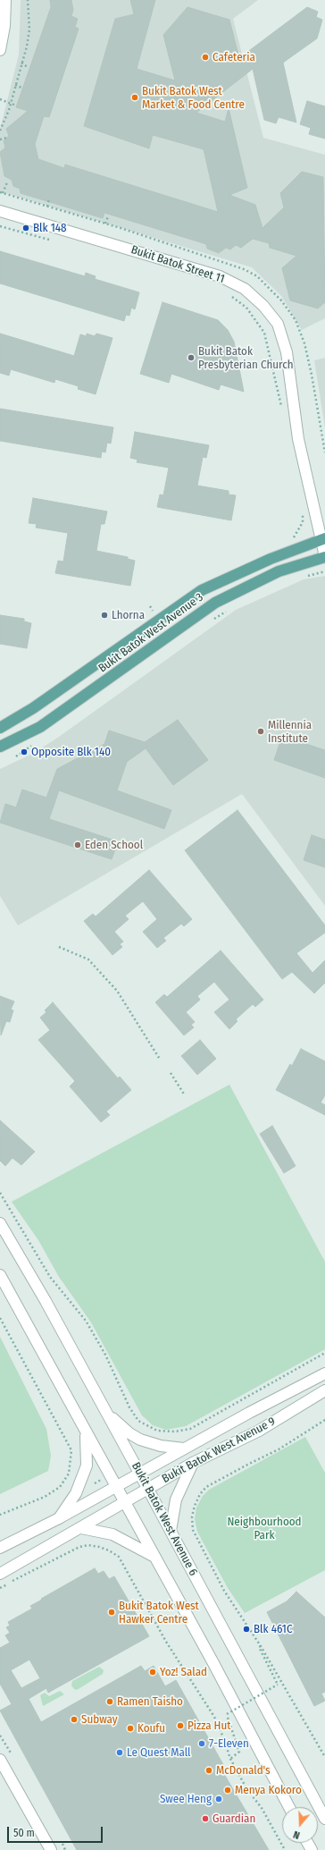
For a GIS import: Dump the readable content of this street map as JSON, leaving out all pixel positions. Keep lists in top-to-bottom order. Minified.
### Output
{"streets":{"main road":["Bukit Batok West Avenue 3"],"street":["Bukit Batok Street 11","Bukit Batok West Avenue 9","Bukit Batok West Avenue 6"]},"crossings":[["Bukit Batok Street 11","Bukit Batok West Avenue 3"],["Bukit Batok West Avenue 9","Bukit Batok West Avenue 6"]],"parks":["Neighbourhood Park"],"places":["Cafeteria","Bukit Batok West Market & Food Centre","Blk 148","Bukit Batok Presbyterian Church","Lhorna","Millennia Institute","Opposite Blk 140","Eden School","Bukit Batok West Hawker Centre","Blk 461C","Yoz! Salad","Ramen Taisho","Subway","Pizza Hut","Koufu","7-Eleven","Le Quest Mall","McDonald's","Menya Kokoro","Swee Heng","Guardian"],"scale_bar":"50 m","north":"bottom"}
